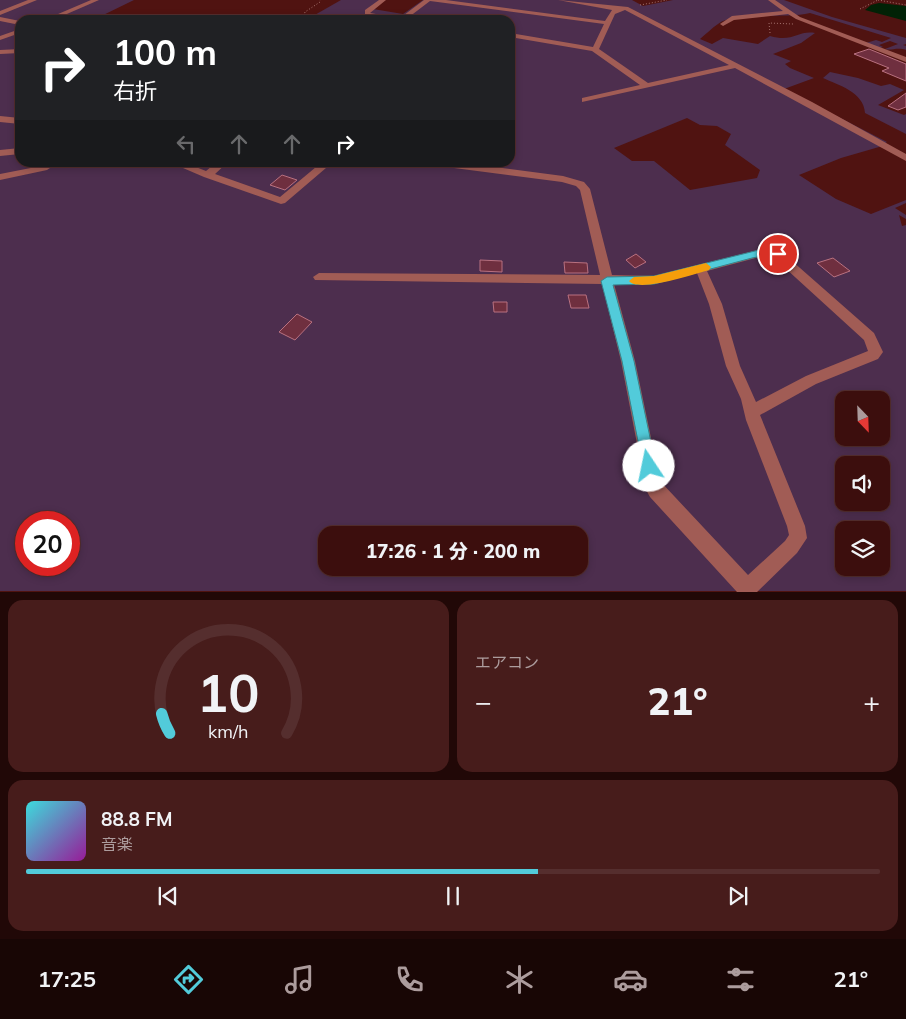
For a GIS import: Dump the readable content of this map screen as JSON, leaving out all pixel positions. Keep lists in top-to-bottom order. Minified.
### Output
{"north":"bottom right","page":{"turn":["100 m","右折"],"limit":"20","trip":"17:26 · 1 分 · 200 m","tile":"エアコン","heat":["−","21°","+"],"song":["88.8 FM","音楽"],"tabs":["17:25","21°"],"gauge":["10","km/h"]}}
